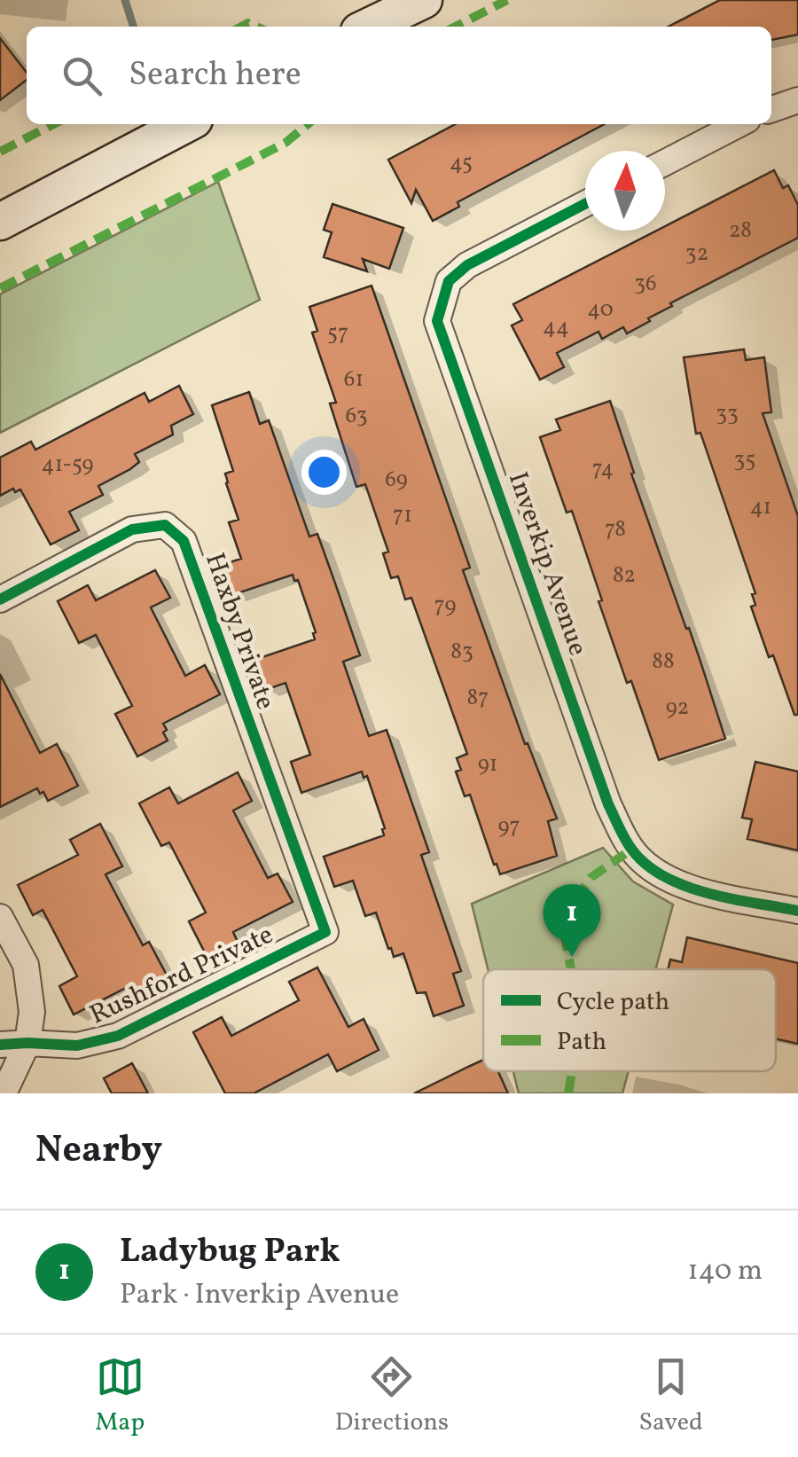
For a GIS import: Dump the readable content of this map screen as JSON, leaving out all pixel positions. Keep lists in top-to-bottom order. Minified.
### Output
{"streets":{"street":["Inverkip Avenue","Haxby Private","Rushford Private"]},"crossings":[["Haxby Private","Rushford Private"]],"house_numbers":["45","28","32","36","40","44","57","61","33","63","35","41-59","74","69","41","71","78","82","79","83","88","87","92","91","97"],"legend":["Cycle path","Path"],"north":"top","page":{"search":"Search here","pins":"1","heading":"Nearby","list":[{"mark":"1","name":"Ladybug Park","note":"Park · Inverkip Avenue","value":"140 m"}],"nav":["Map","Directions","Saved"]}}
